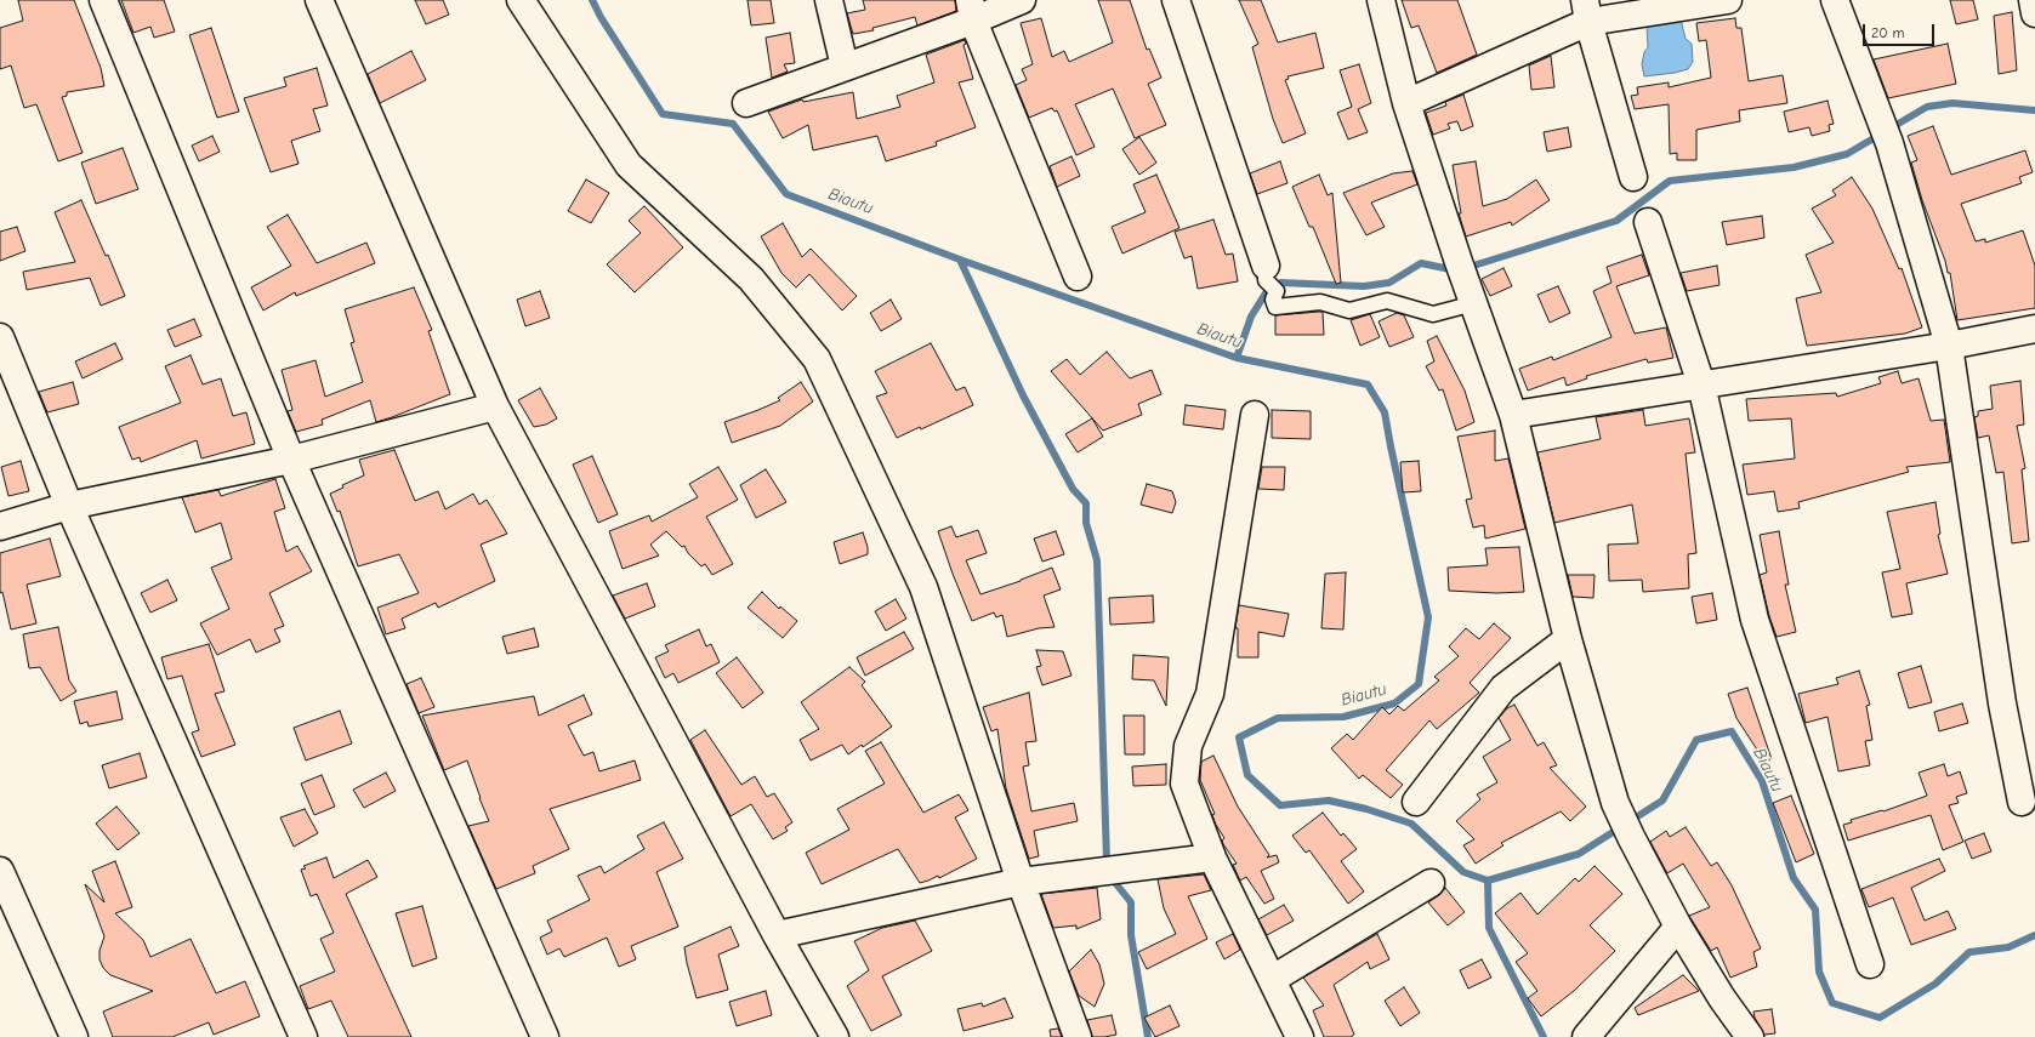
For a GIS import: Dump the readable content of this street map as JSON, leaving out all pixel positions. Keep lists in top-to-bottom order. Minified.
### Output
{"water":["Biautu"],"scale_bar":"20 m"}
